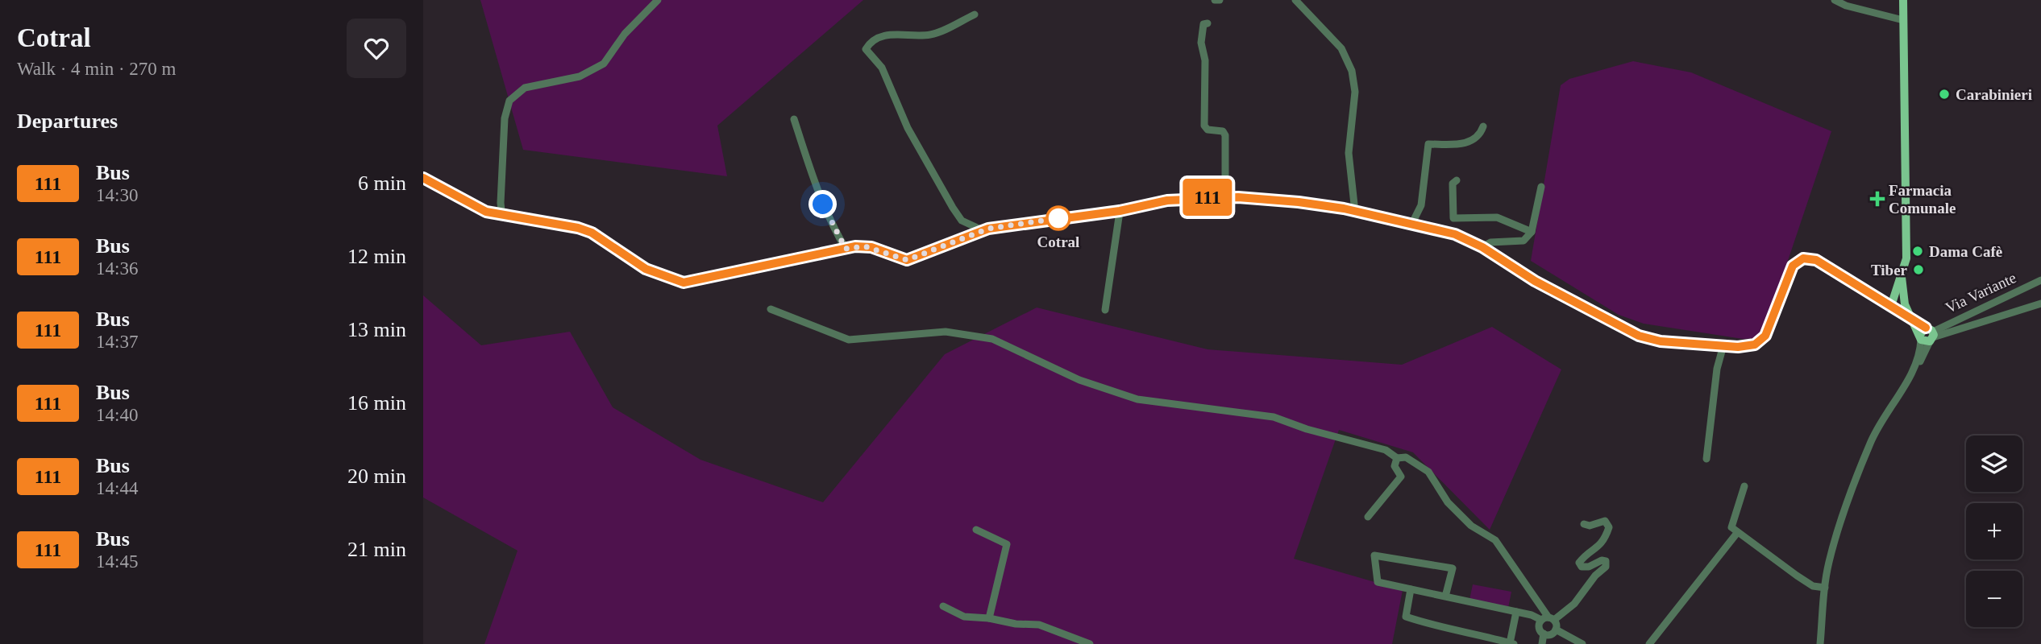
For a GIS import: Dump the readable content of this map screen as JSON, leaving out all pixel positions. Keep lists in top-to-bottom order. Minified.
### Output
{"streets":{"street":["Via Variante"]},"places":{"other":["Carabinieri","Cotral","Dama Cafè","Tiber"],"health":["Farmacia Comunale"]},"lines":["bus line 111"],"page":{"heading":[["Cotral","Walk · 4 min · 270 m"],"Departures"],"on_map":"111","list":[{"mark":"111","name":"Bus","note":"14:30","value":"6 min"},{"mark":"111","name":"Bus","note":"14:36","value":"12 min"},{"mark":"111","name":"Bus","note":"14:37","value":"13 min"},{"mark":"111","name":"Bus","note":"14:40","value":"16 min"},{"mark":"111","name":"Bus","note":"14:44","value":"20 min"},{"mark":"111","name":"Bus","note":"14:45","value":"21 min"}],"map_buttons":["+","−"]}}
